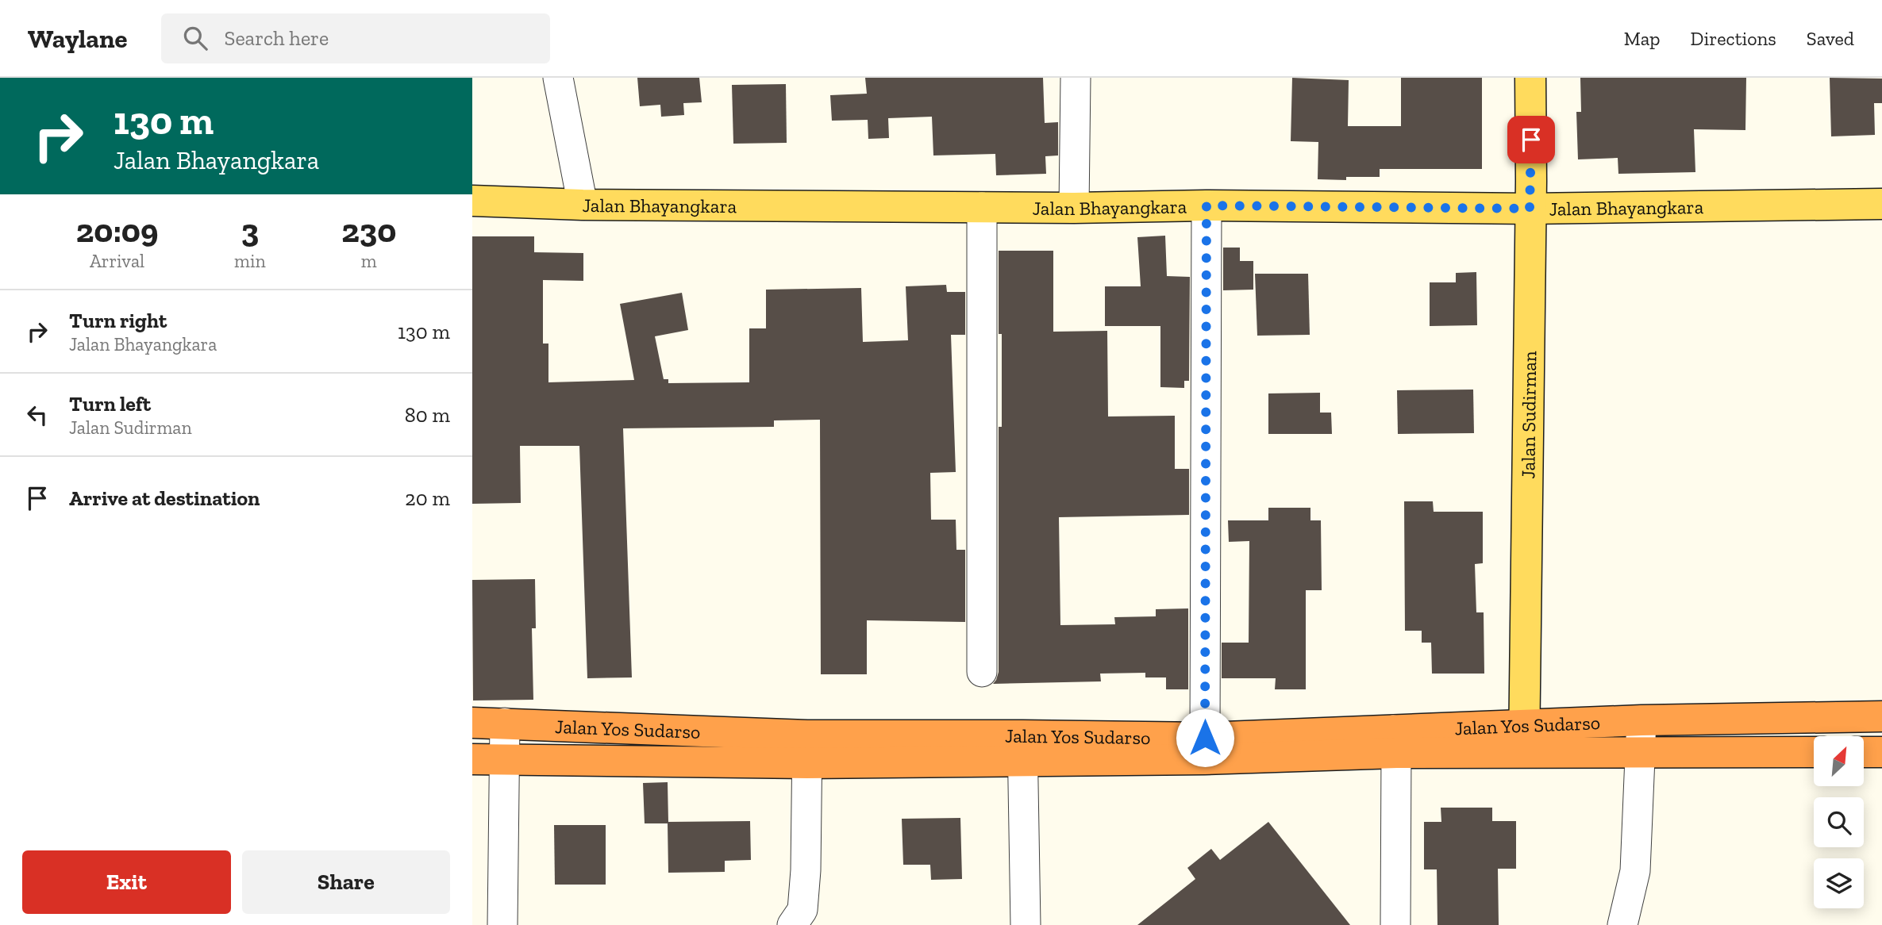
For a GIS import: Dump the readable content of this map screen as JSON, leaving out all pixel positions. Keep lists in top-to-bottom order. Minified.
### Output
{"streets":{"highway":["Jalan Yos Sudarso"],"main road":["Jalan Bhayangkara","Jalan Sudirman"]},"crossings":[["Jalan Bhayangkara","Jalan Sudirman"],["Jalan Sudirman","Jalan Yos Sudarso"]],"north":"top right","page":{"header":"Waylane","search":"Search here","nav":["Map","Directions","Saved"],"turn":["130 m","Jalan Bhayangkara"],"eta":["20:09","Arrival","3","min","230","m"],"list":[{"name":"Turn right","note":"Jalan Bhayangkara","value":"130 m"},{"name":"Turn left","note":"Jalan Sudirman","value":"80 m"},{"name":"Arrive at destination","value":"20 m"}],"buttons":["Exit","Share"]}}
